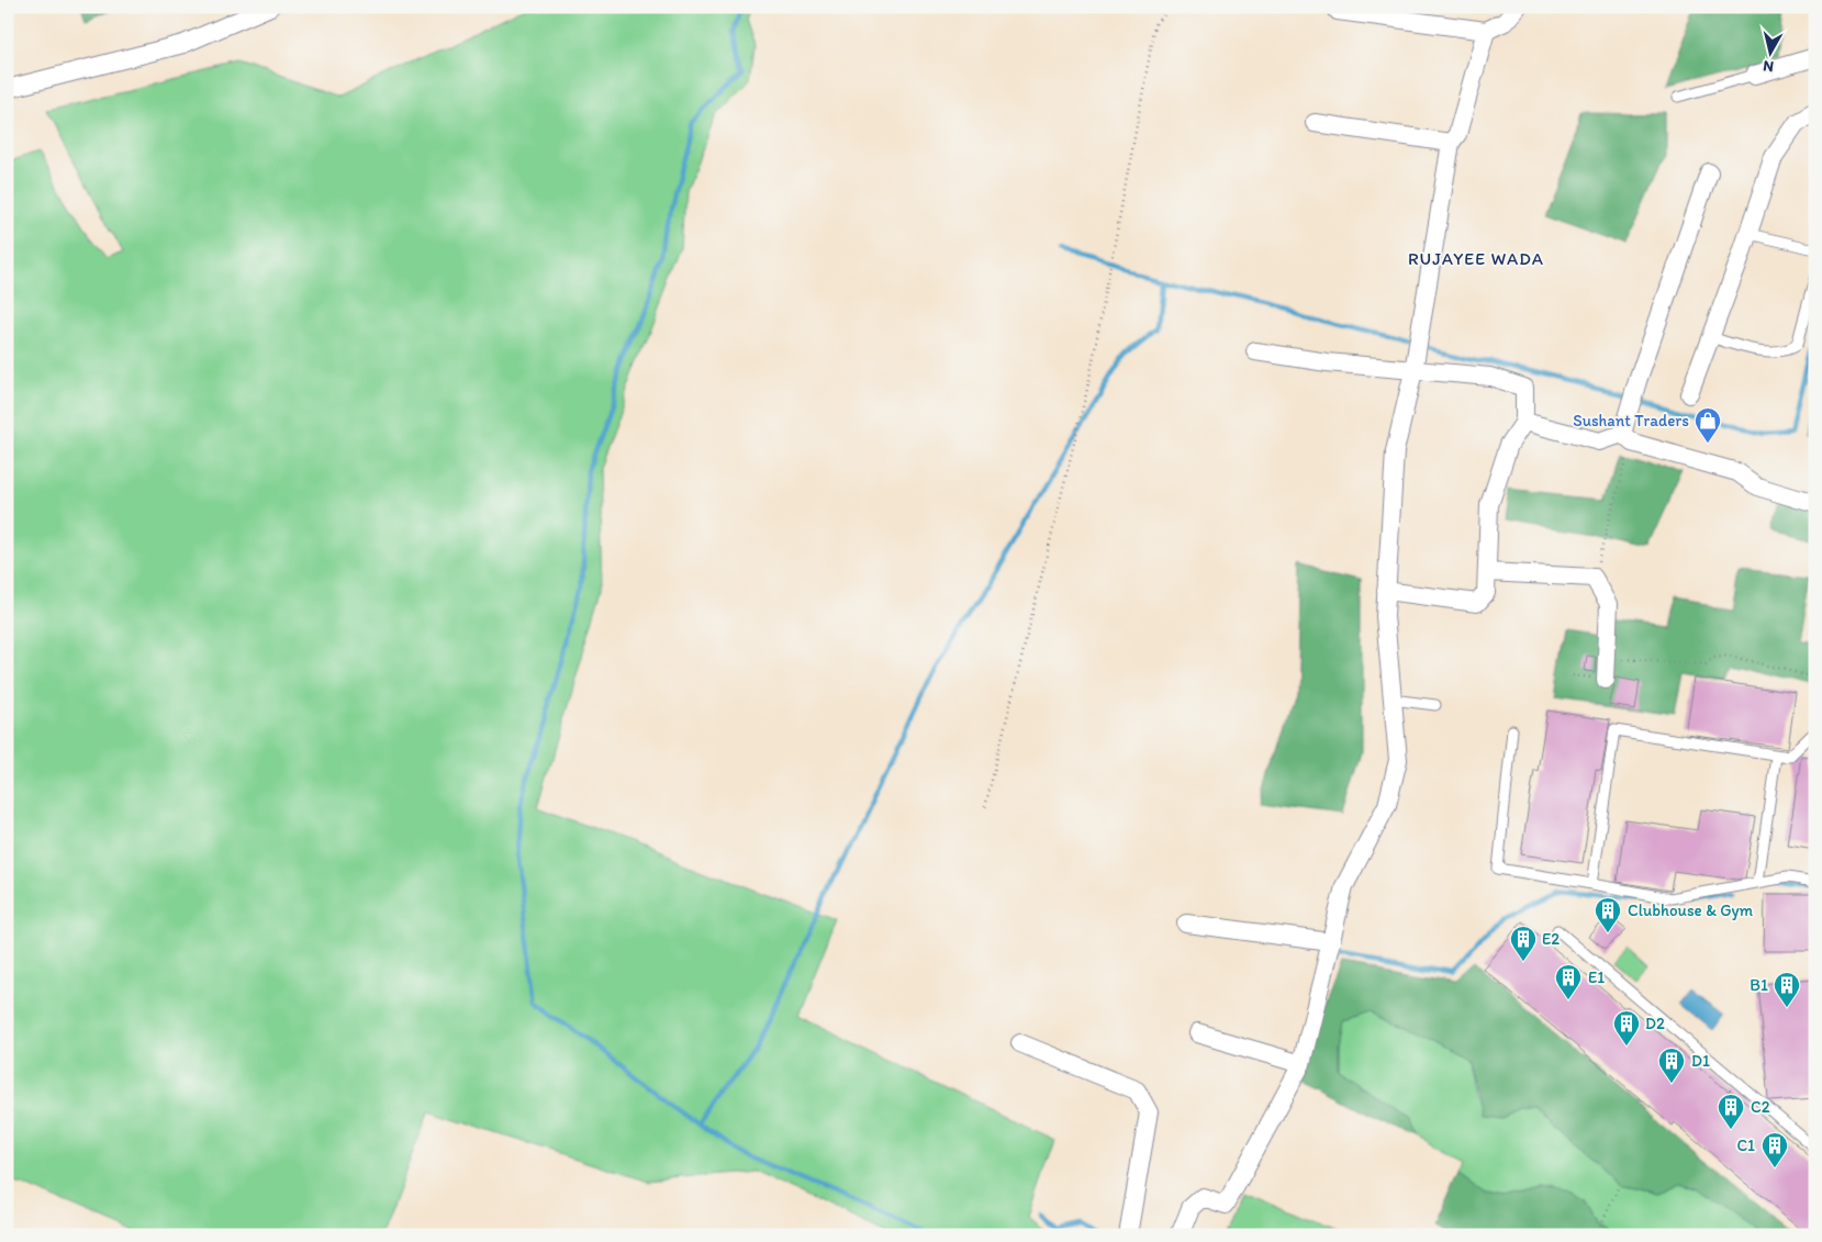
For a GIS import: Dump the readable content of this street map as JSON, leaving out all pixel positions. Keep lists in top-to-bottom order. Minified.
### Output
{"districts":["RUJAYEE WADA"],"places":{"shop":["Sushant Traders"],"building":["Clubhouse & Gym","E2","E1","B1","D2","D1","C2","C1"]},"north":"bottom"}
